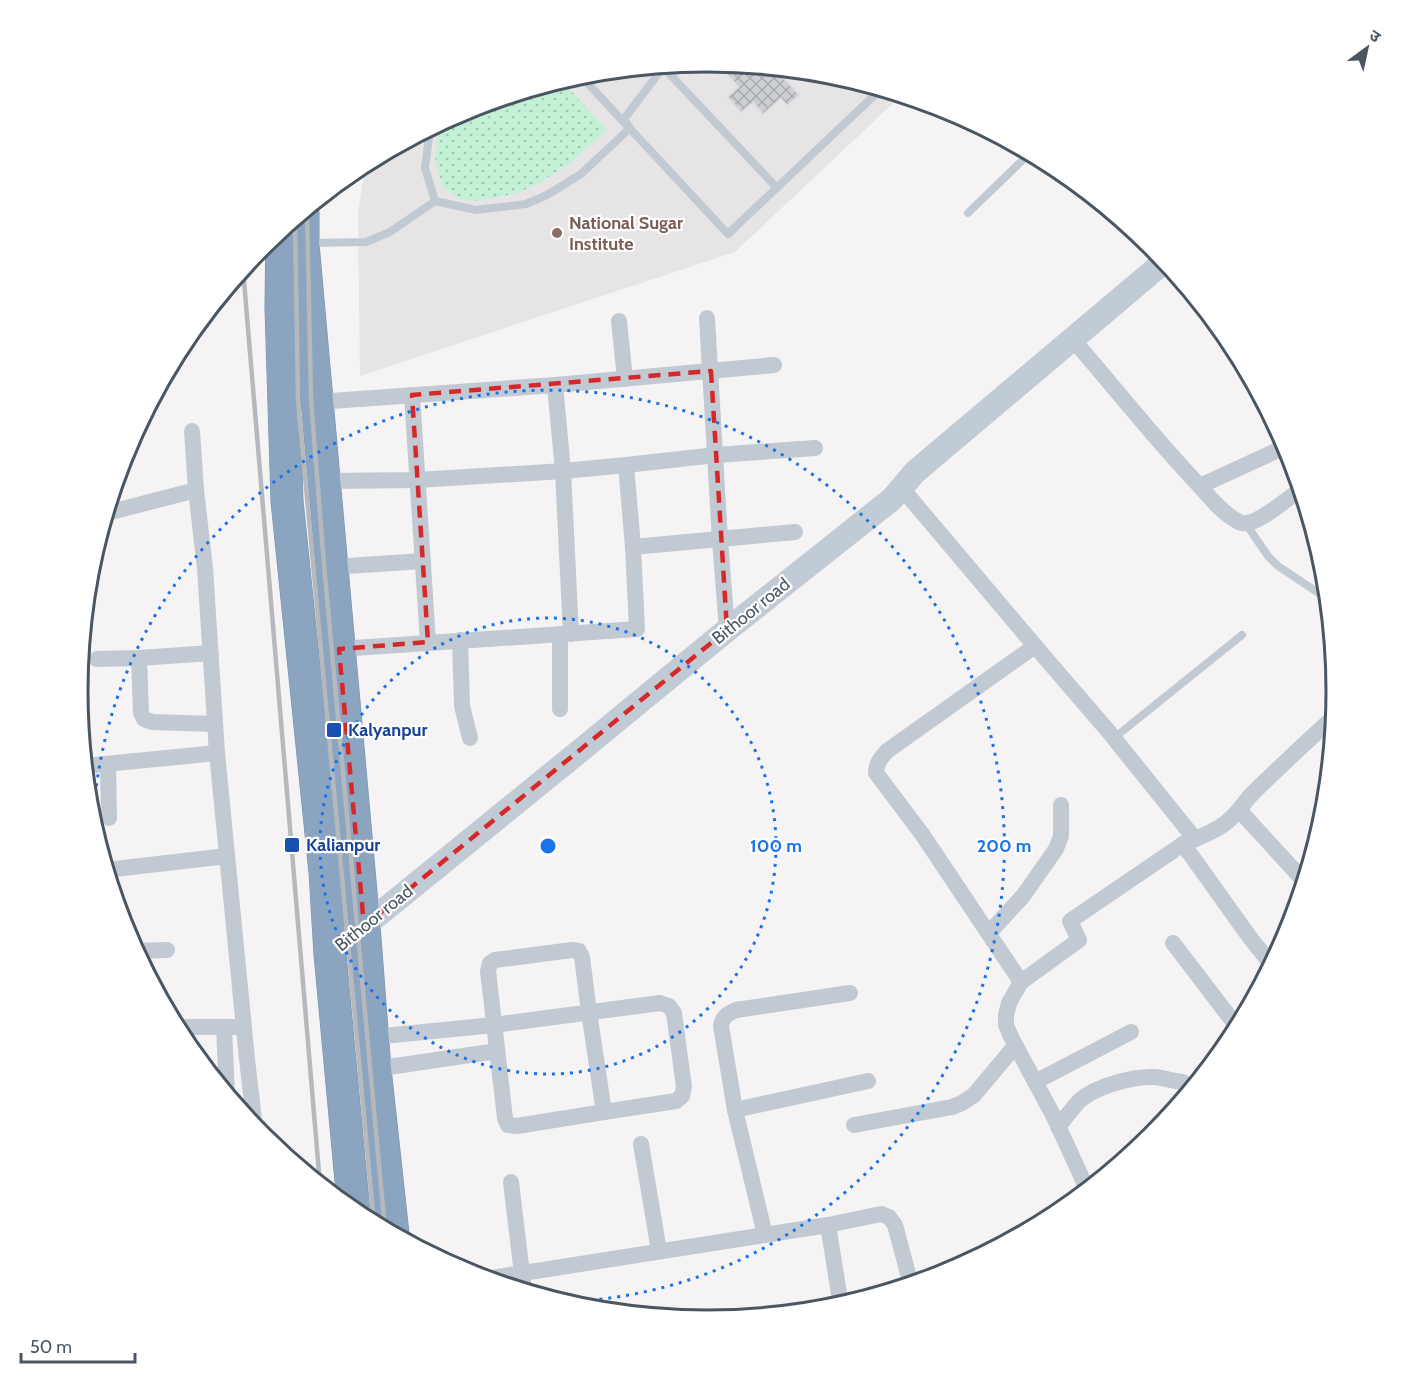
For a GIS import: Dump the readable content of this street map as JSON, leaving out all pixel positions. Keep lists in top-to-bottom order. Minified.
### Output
{"streets":{"street":["Bithoor road"]},"places":{"other":["National Sugar Institute"],"transit":["Kalyanpur","Kalianpur"]},"scale_bar":"50 m","north":"top right","rings":["100 m","200 m"]}
